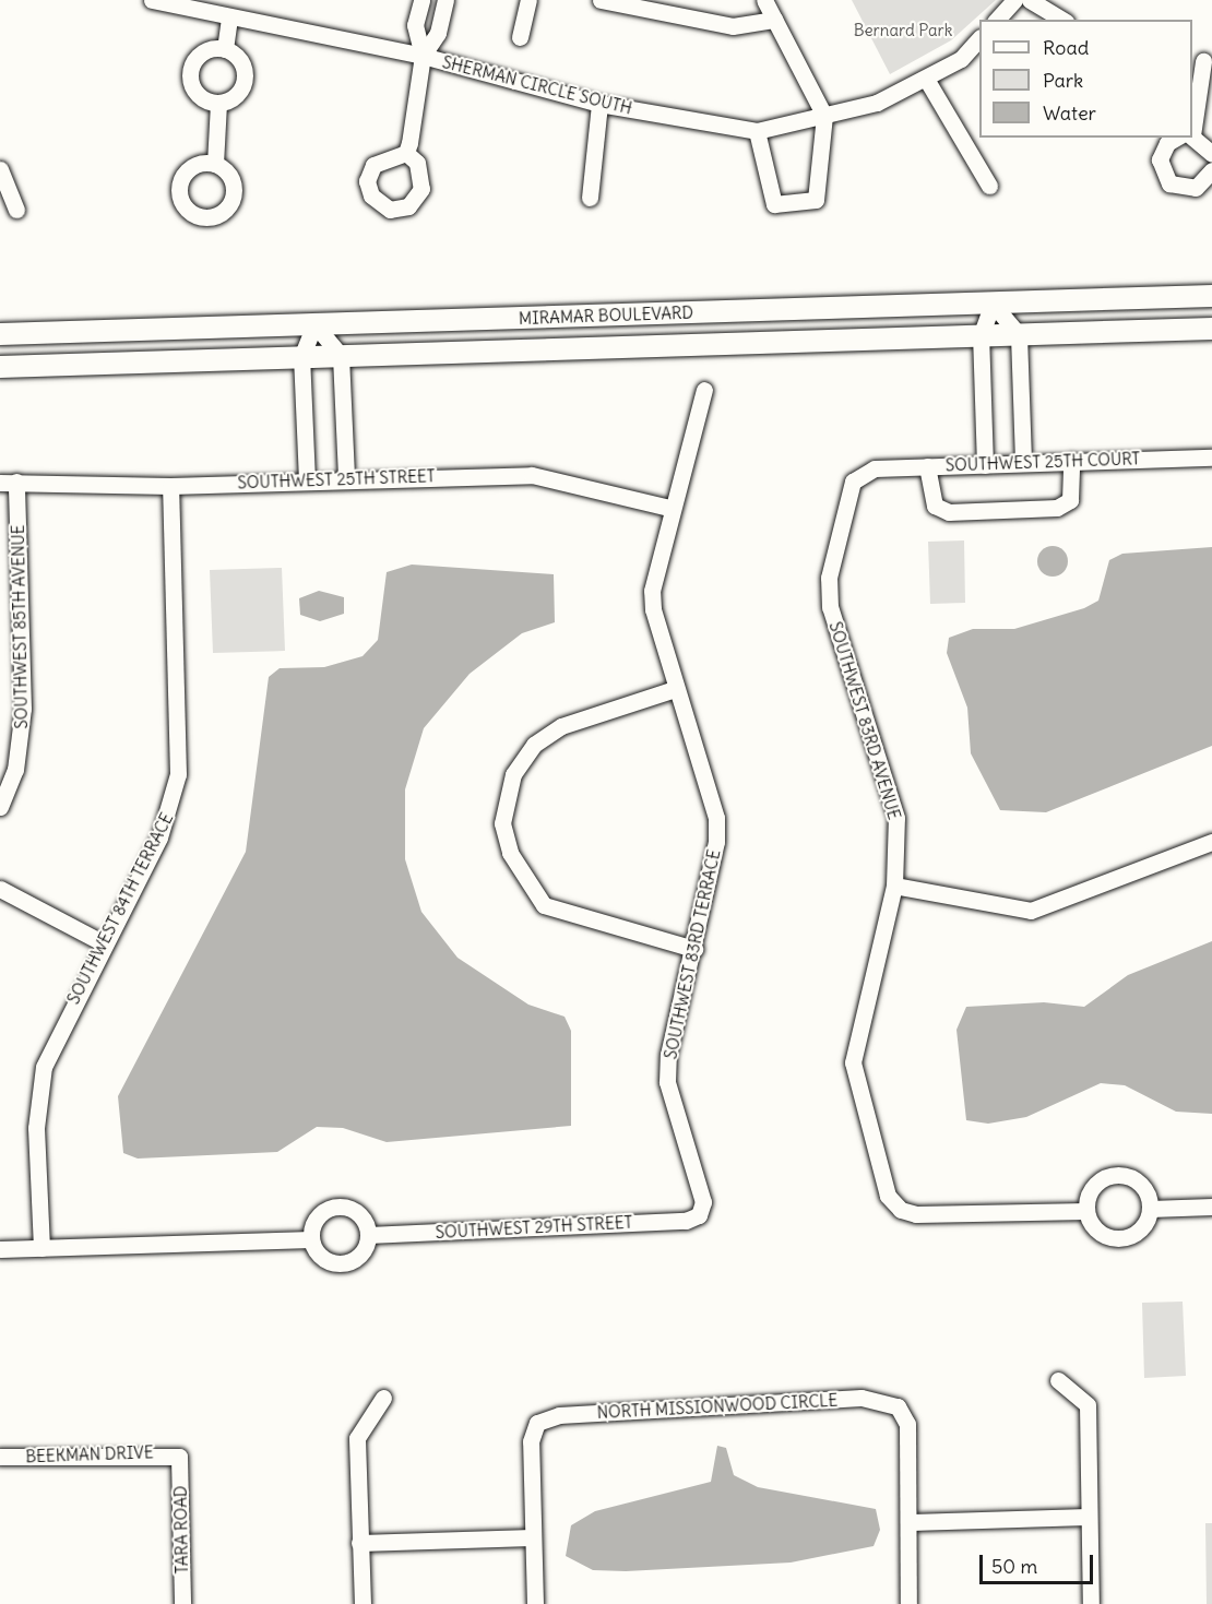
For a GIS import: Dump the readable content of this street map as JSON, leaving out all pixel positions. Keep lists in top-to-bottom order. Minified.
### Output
{"streets":{"street":["SHERMAN CIRCLE SOUTH","MIRAMAR BOULEVARD","SOUTHWEST 25TH COURT","SOUTHWEST 25TH STREET","SOUTHWEST 85TH AVENUE","SOUTHWEST 83RD AVENUE","SOUTHWEST 84TH TERRACE","SOUTHWEST 83RD TERRACE","SOUTHWEST 29TH STREET","NORTH MISSIONWOOD CIRCLE","BEEKMAN DRIVE","TARA ROAD"]},"crossings":[["SOUTHWEST 25TH COURT","SOUTHWEST 83RD AVENUE"],["SOUTHWEST 25TH STREET","SOUTHWEST 85TH AVENUE"],["SOUTHWEST 25TH STREET","SOUTHWEST 84TH TERRACE"],["SOUTHWEST 25TH STREET","SOUTHWEST 83RD TERRACE"],["SOUTHWEST 83RD TERRACE","SOUTHWEST 29TH STREET"],["BEEKMAN DRIVE","TARA ROAD"]],"parks":["Bernard Park"],"legend":["Road","Park","Water"],"scale_bar":"50 m"}
